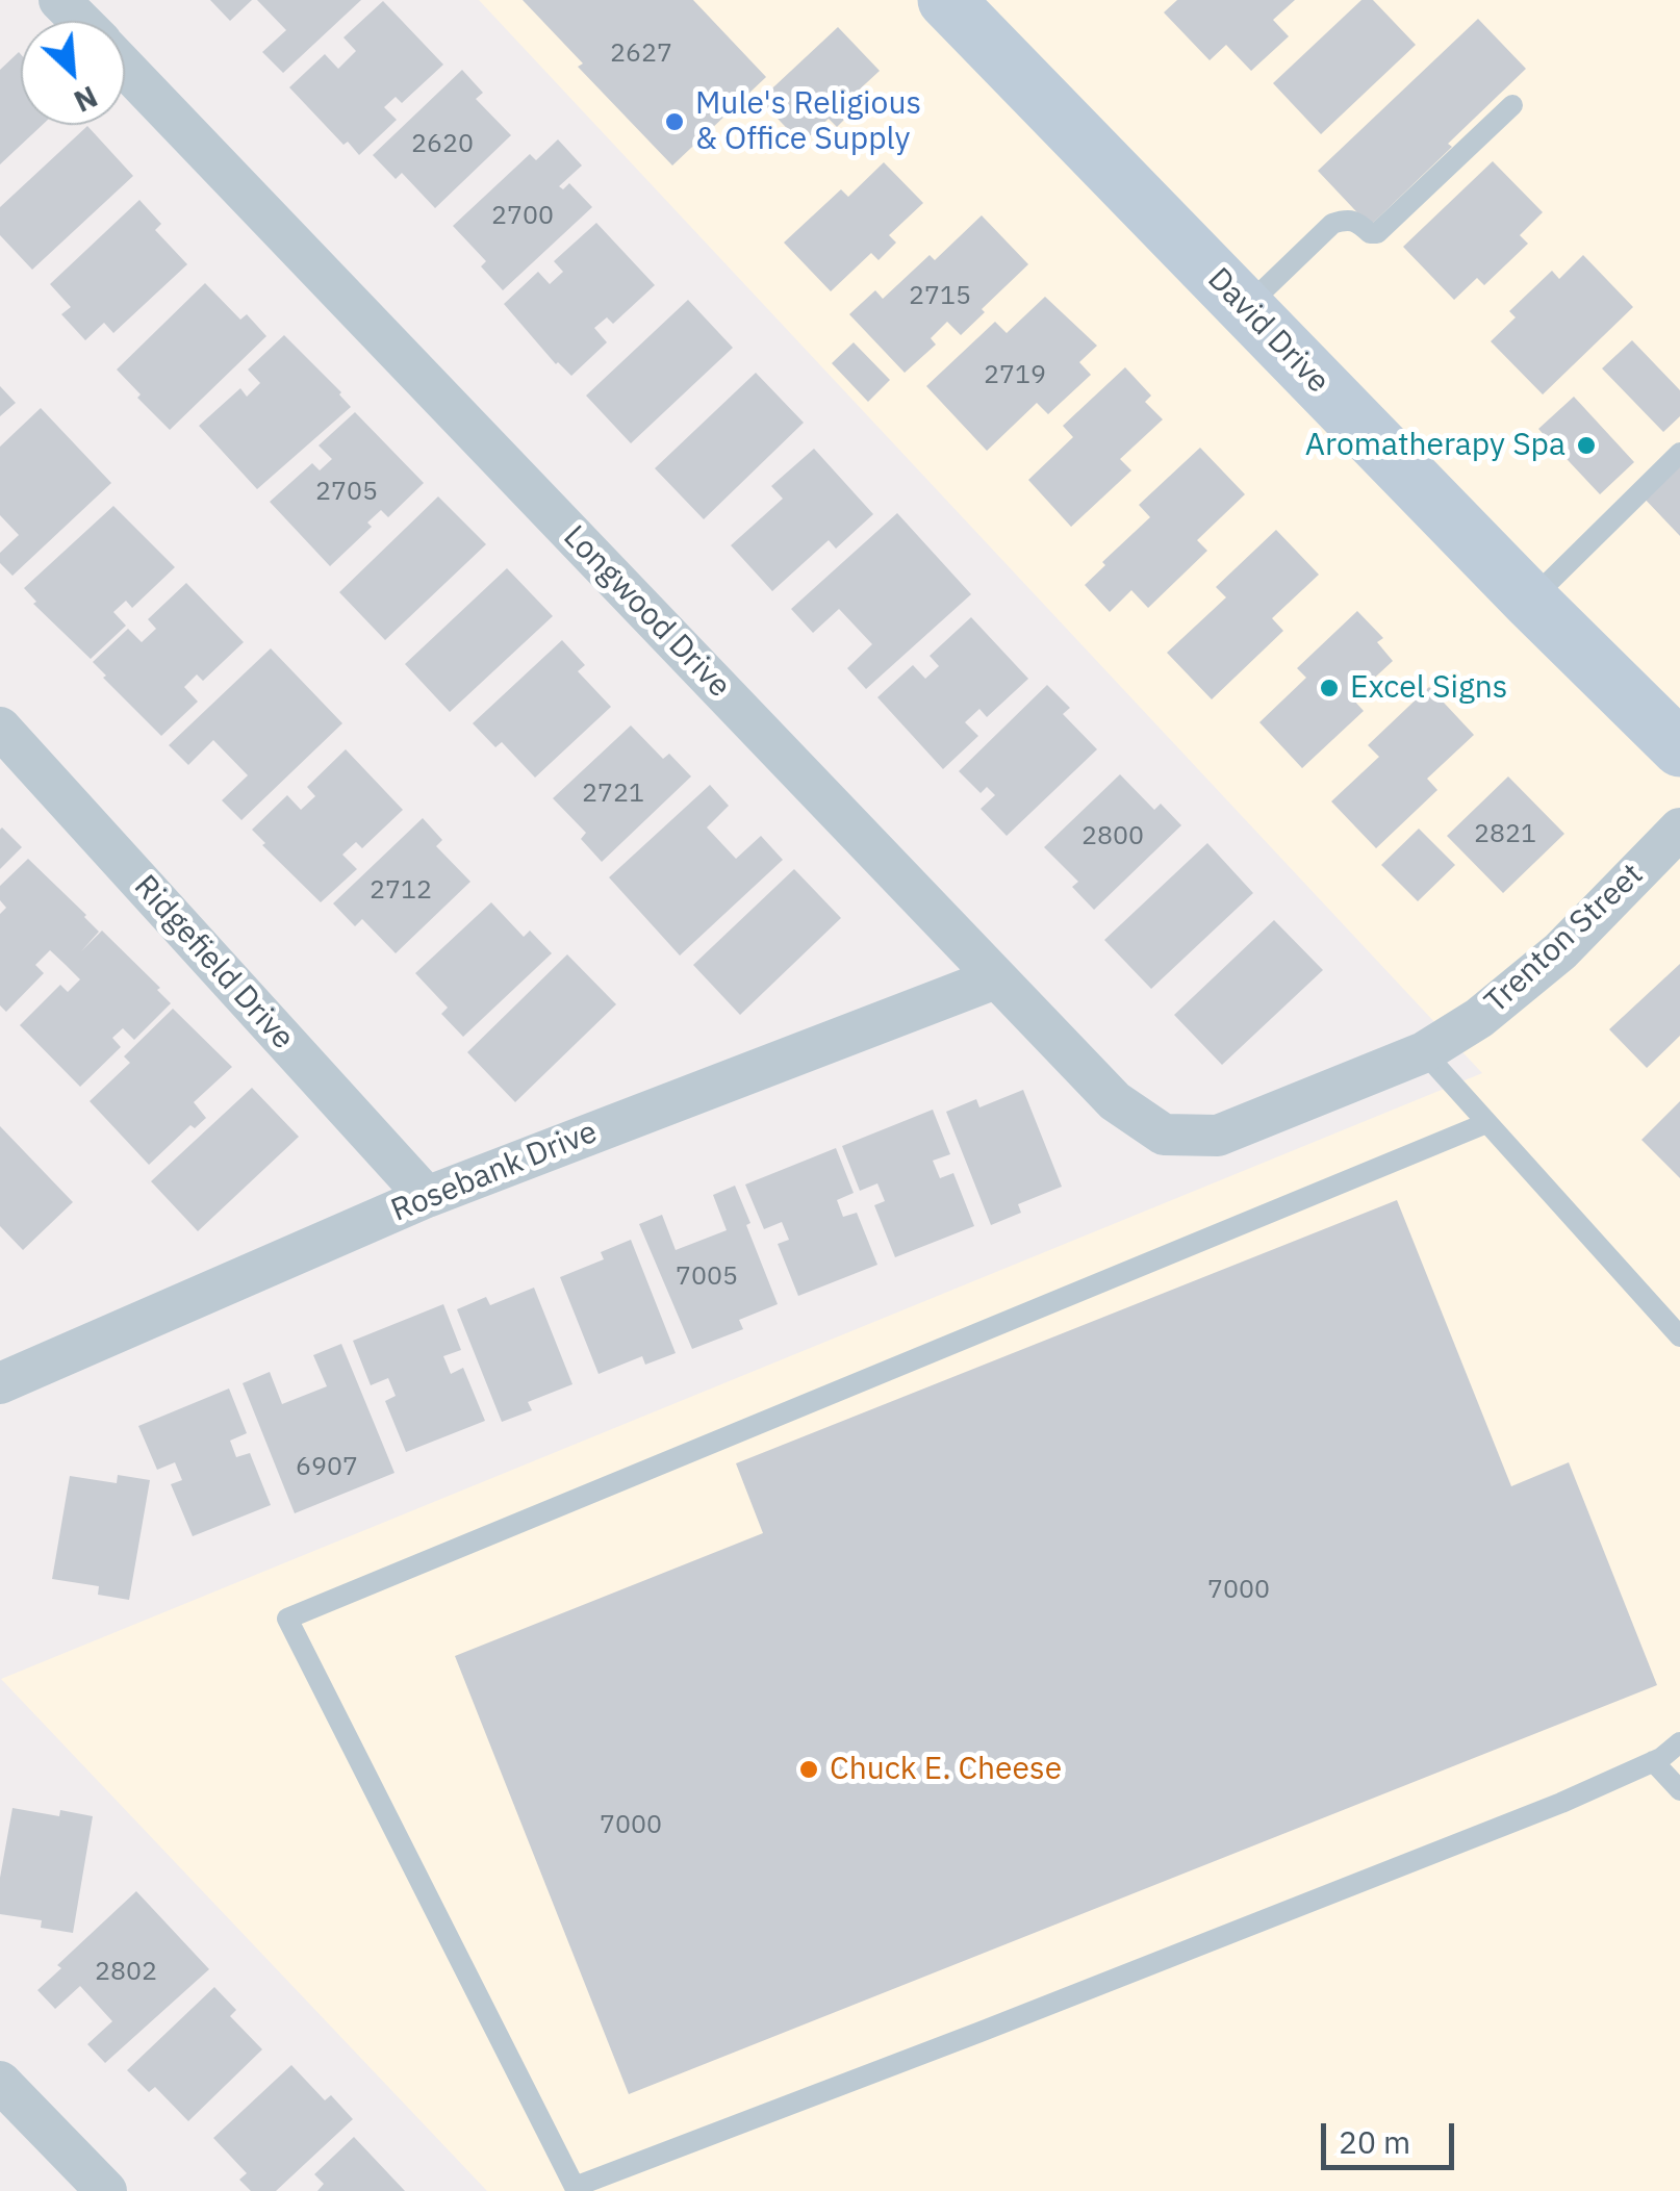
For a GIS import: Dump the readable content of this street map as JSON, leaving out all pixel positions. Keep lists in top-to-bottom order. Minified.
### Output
{"streets":{"main road":["David Drive"],"street":["Longwood Drive","Trenton Street","Ridgefield Drive","Rosebank Drive"]},"crossings":[["Longwood Drive","Trenton Street"],["Longwood Drive","Rosebank Drive"],["Ridgefield Drive","Rosebank Drive"]],"places":["Mule's Religious & Office Supply","Aromatherapy Spa","Excel Signs","Chuck E. Cheese"],"house_numbers":["2627","2620","2700","2715","2719","2705","2721","2821","2800","2712","7005","6907","7000","7000","2802"],"scale_bar":"20 m","north":"bottom right"}
